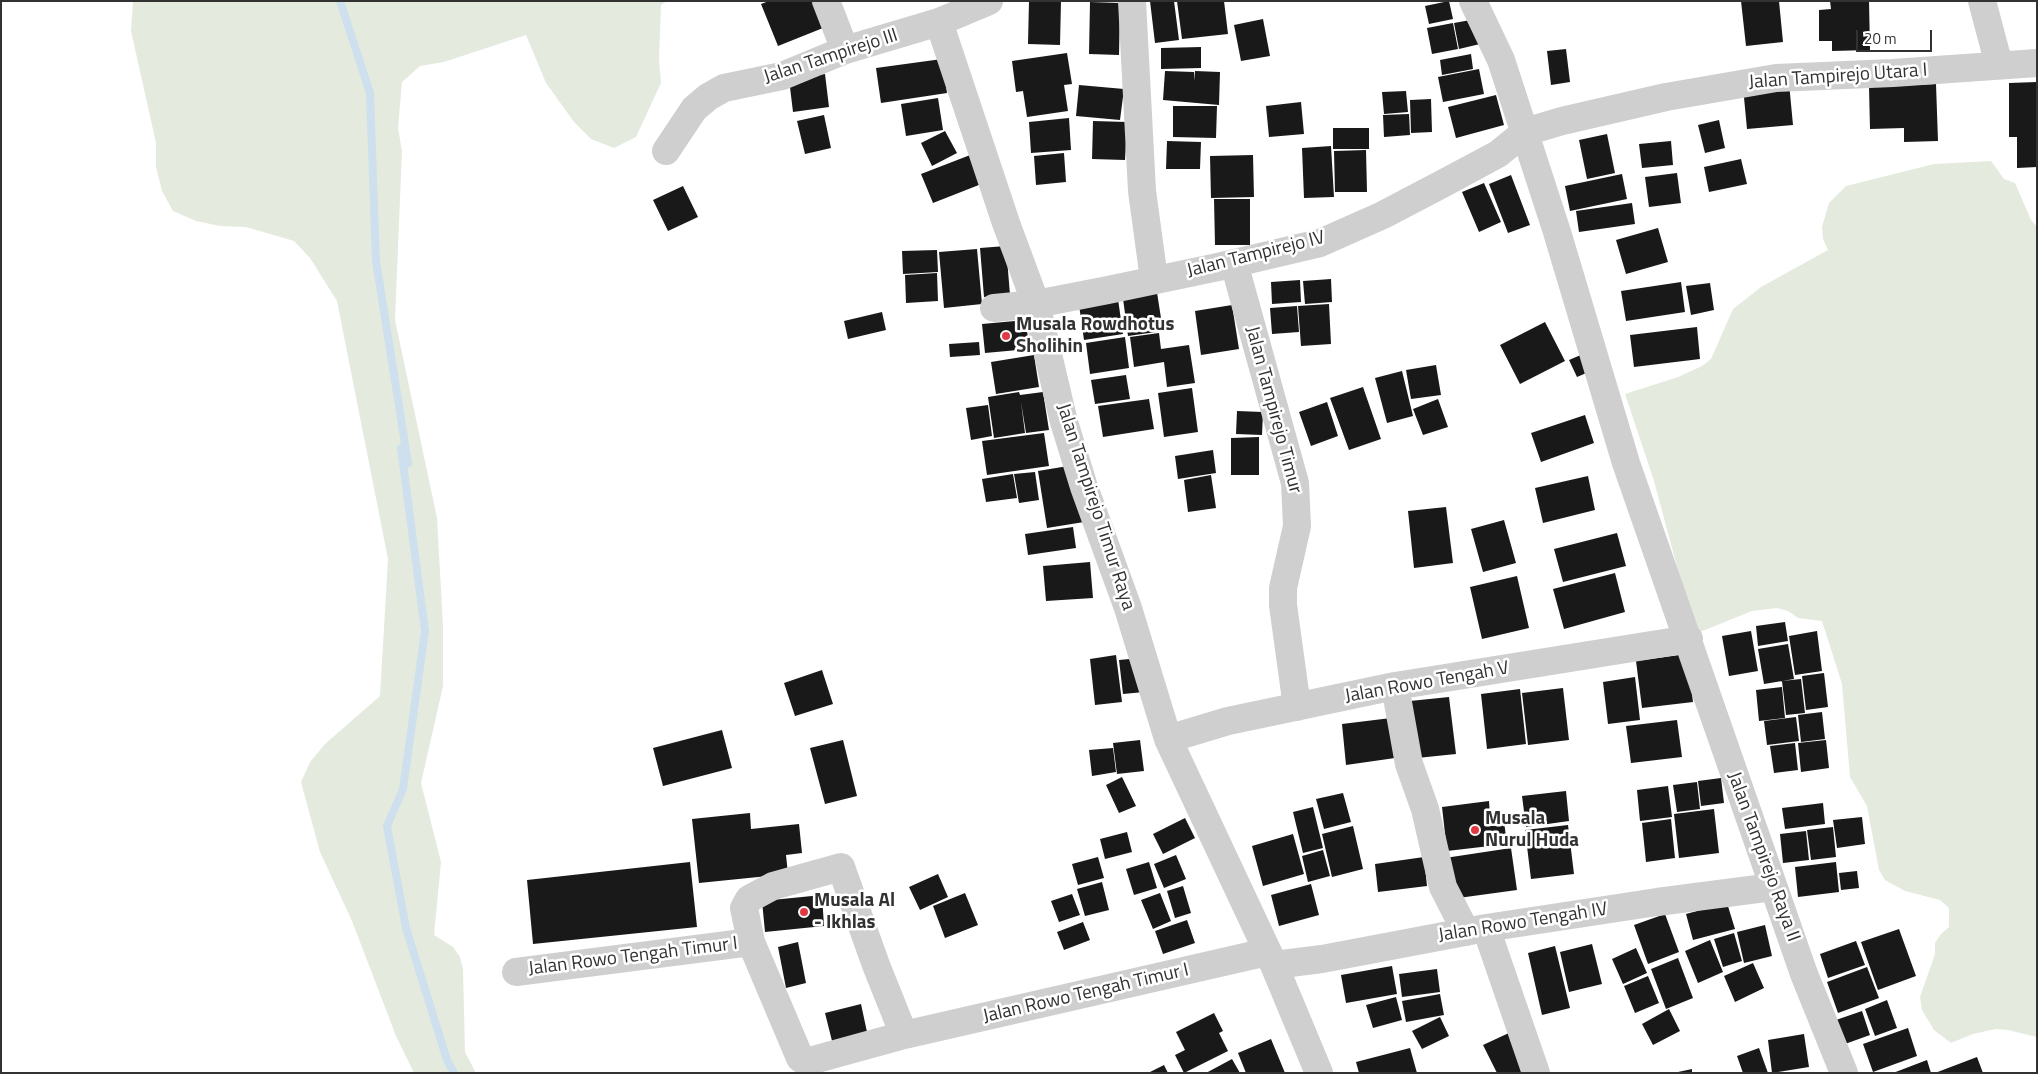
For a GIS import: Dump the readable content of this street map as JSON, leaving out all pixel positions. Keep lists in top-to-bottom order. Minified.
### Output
{"streets":{"street":["Jalan Tampirejo III","Jalan Tampirejo Utara I","Jalan Tampirejo IV","Jalan Tampirejo Timur","Jalan Tampirejo Timur Raya","Jalan Rowo Tengah V","Jalan Tampirejo Raya II","Jalan Rowo Tengah IV","Jalan Rowo Tengah Timur I"]},"crossings":[["Jalan Tampirejo III","Jalan Tampirejo Timur Raya"],["Jalan Tampirejo Utara I","Jalan Tampirejo IV"],["Jalan Tampirejo Utara I","Jalan Tampirejo Raya II"],["Jalan Tampirejo IV","Jalan Tampirejo Timur"],["Jalan Tampirejo IV","Jalan Tampirejo Timur Raya"],["Jalan Tampirejo IV","Jalan Tampirejo Raya II"],["Jalan Tampirejo Timur","Jalan Rowo Tengah V"],["Jalan Tampirejo Timur Raya","Jalan Rowo Tengah V"],["Jalan Tampirejo Timur Raya","Jalan Rowo Tengah IV"],["Jalan Tampirejo Timur Raya","Jalan Rowo Tengah Timur I"],["Jalan Rowo Tengah V","Jalan Tampirejo Raya II"],["Jalan Tampirejo Raya II","Jalan Rowo Tengah IV"],["Jalan Rowo Tengah IV","Jalan Rowo Tengah Timur I"]],"places":["Musala Rowdhotus Sholihin","Musala Nurul Huda","Musala Al - Ikhlas"],"scale_bar":"20 m"}
